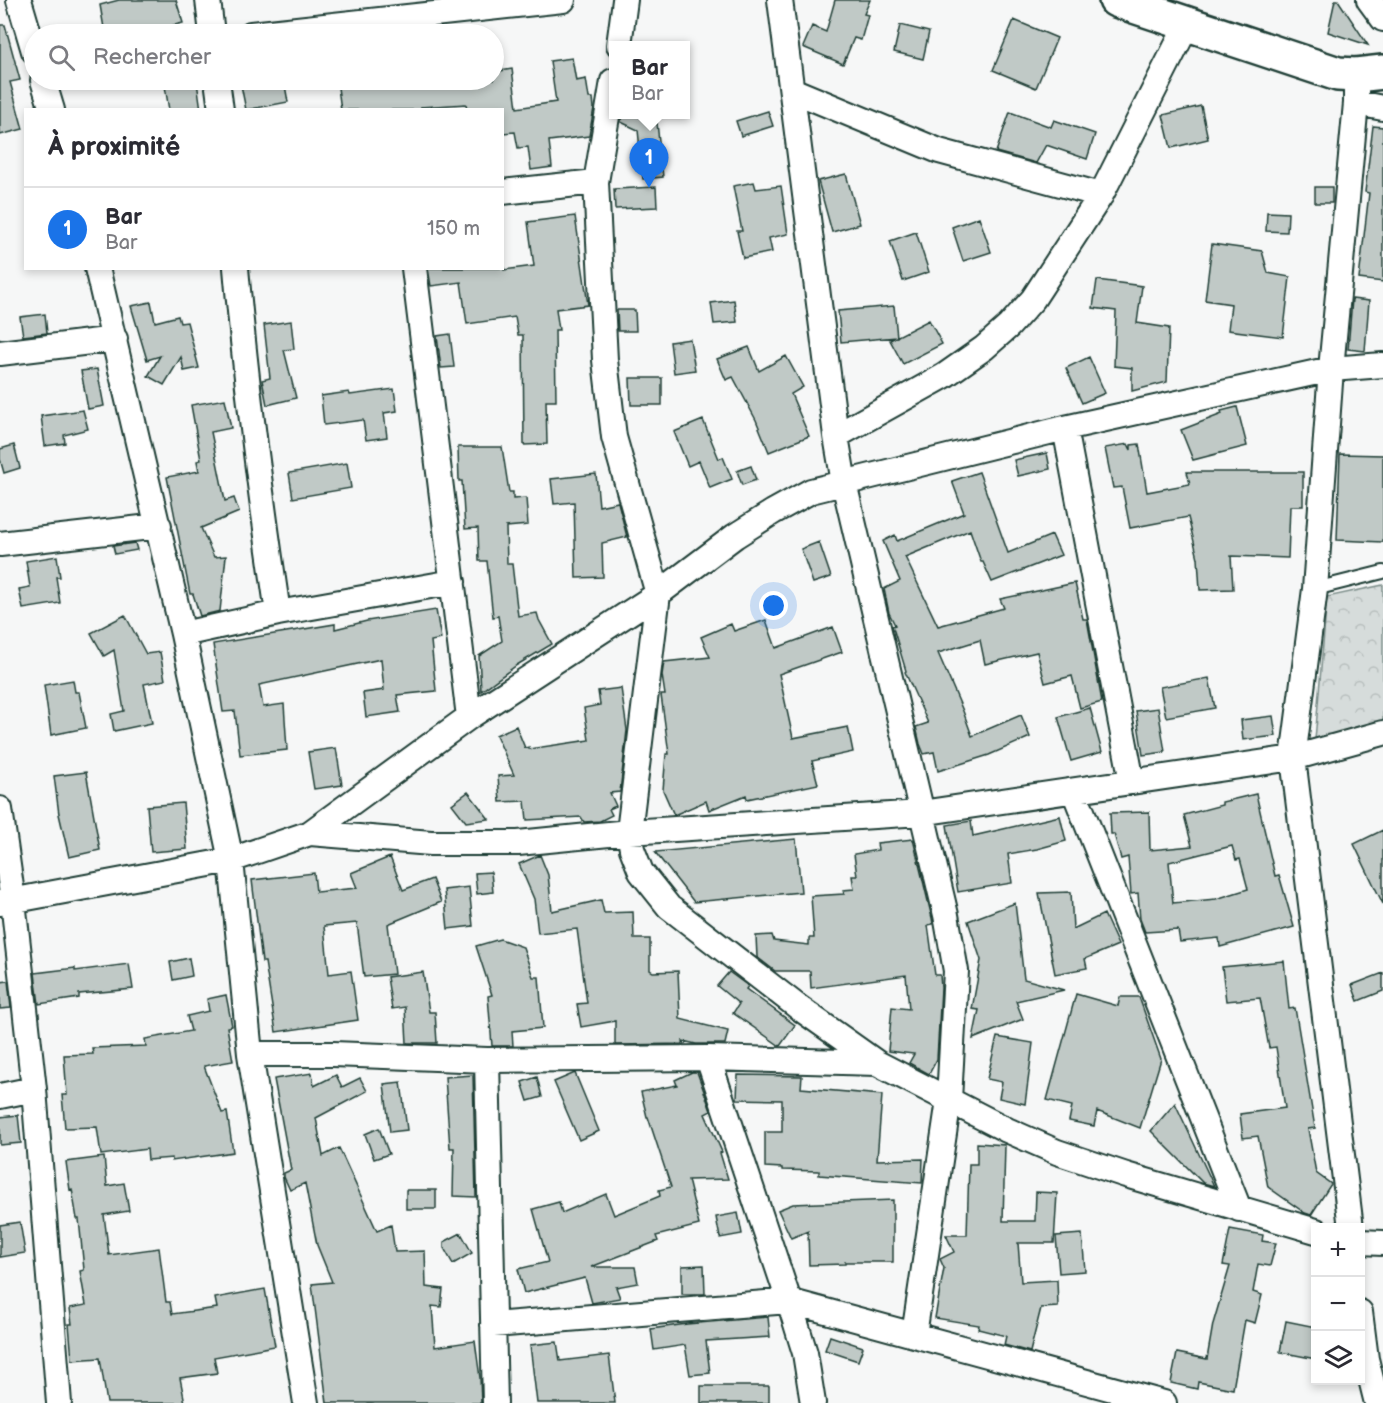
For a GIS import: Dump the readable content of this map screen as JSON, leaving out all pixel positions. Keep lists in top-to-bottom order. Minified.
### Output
{"page":{"search":"Rechercher","popup":["Bar","Bar"],"heading":"À proximité","pins":"1","list":[{"mark":"1","name":"Bar","note":"Bar","value":"150 m"}],"map_buttons":["+","−"]}}
